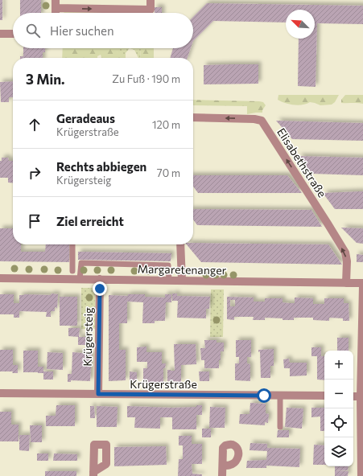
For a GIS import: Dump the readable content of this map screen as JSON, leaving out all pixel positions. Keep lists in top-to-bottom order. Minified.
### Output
{"streets":{"street":["Elisabethstraße","Margaretenanger","Krügersteig","Krügerstraße"]},"crossings":[["Elisabethstraße","Margaretenanger"],["Margaretenanger","Krügersteig"],["Krügersteig","Krügerstraße"]],"one_way":["Elisabethstraße"],"north":"top left","page":{"search":"Hier suchen","heading":["3 Min.","Zu Fuß · 190 m"],"list":[["Geradeaus","Krügerstraße","120 m"],["Rechts abbiegen","Krügersteig","70 m"],"Ziel erreicht"],"map_buttons":["+","−"]}}
